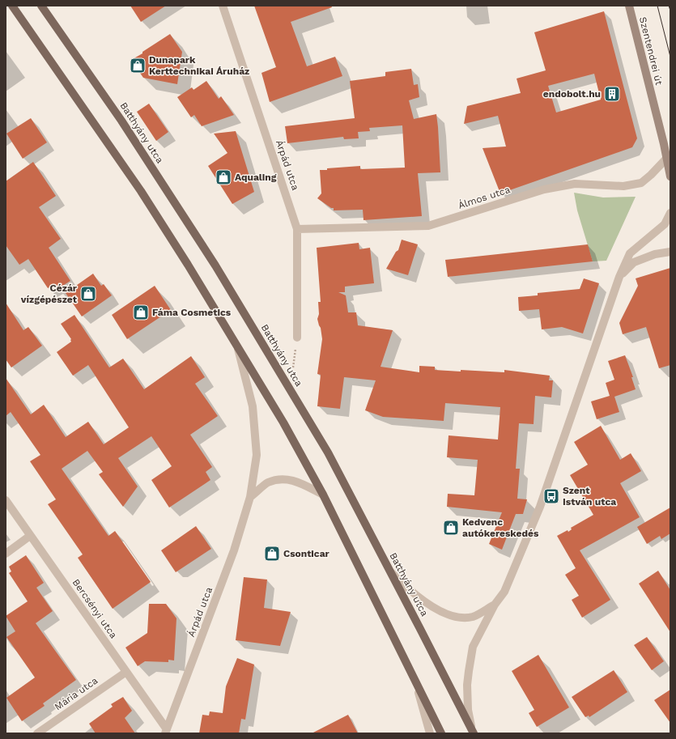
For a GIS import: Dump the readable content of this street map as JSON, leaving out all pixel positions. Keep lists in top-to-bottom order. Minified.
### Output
{"streets":{"main road":["Szentendrei út","Batthyány utca"],"street":["Árpád utca","Álmos utca","Bercsényi utca","Mária utca"]},"crossings":[["Szentendrei út","Álmos utca"],["Árpád utca","Álmos utca"],["Árpád utca","Bercsényi utca"],["Bercsényi utca","Mária utca"]],"places":{"shop":["Dunapark Kerttechnikai Áruház","Aqualing","Cézár vízgépészet","Fáma Cosmetics","Kedvenc autókereskedés","Csonticar"],"building":["endobolt.hu"],"bus stop":["Szent István utca"]}}
